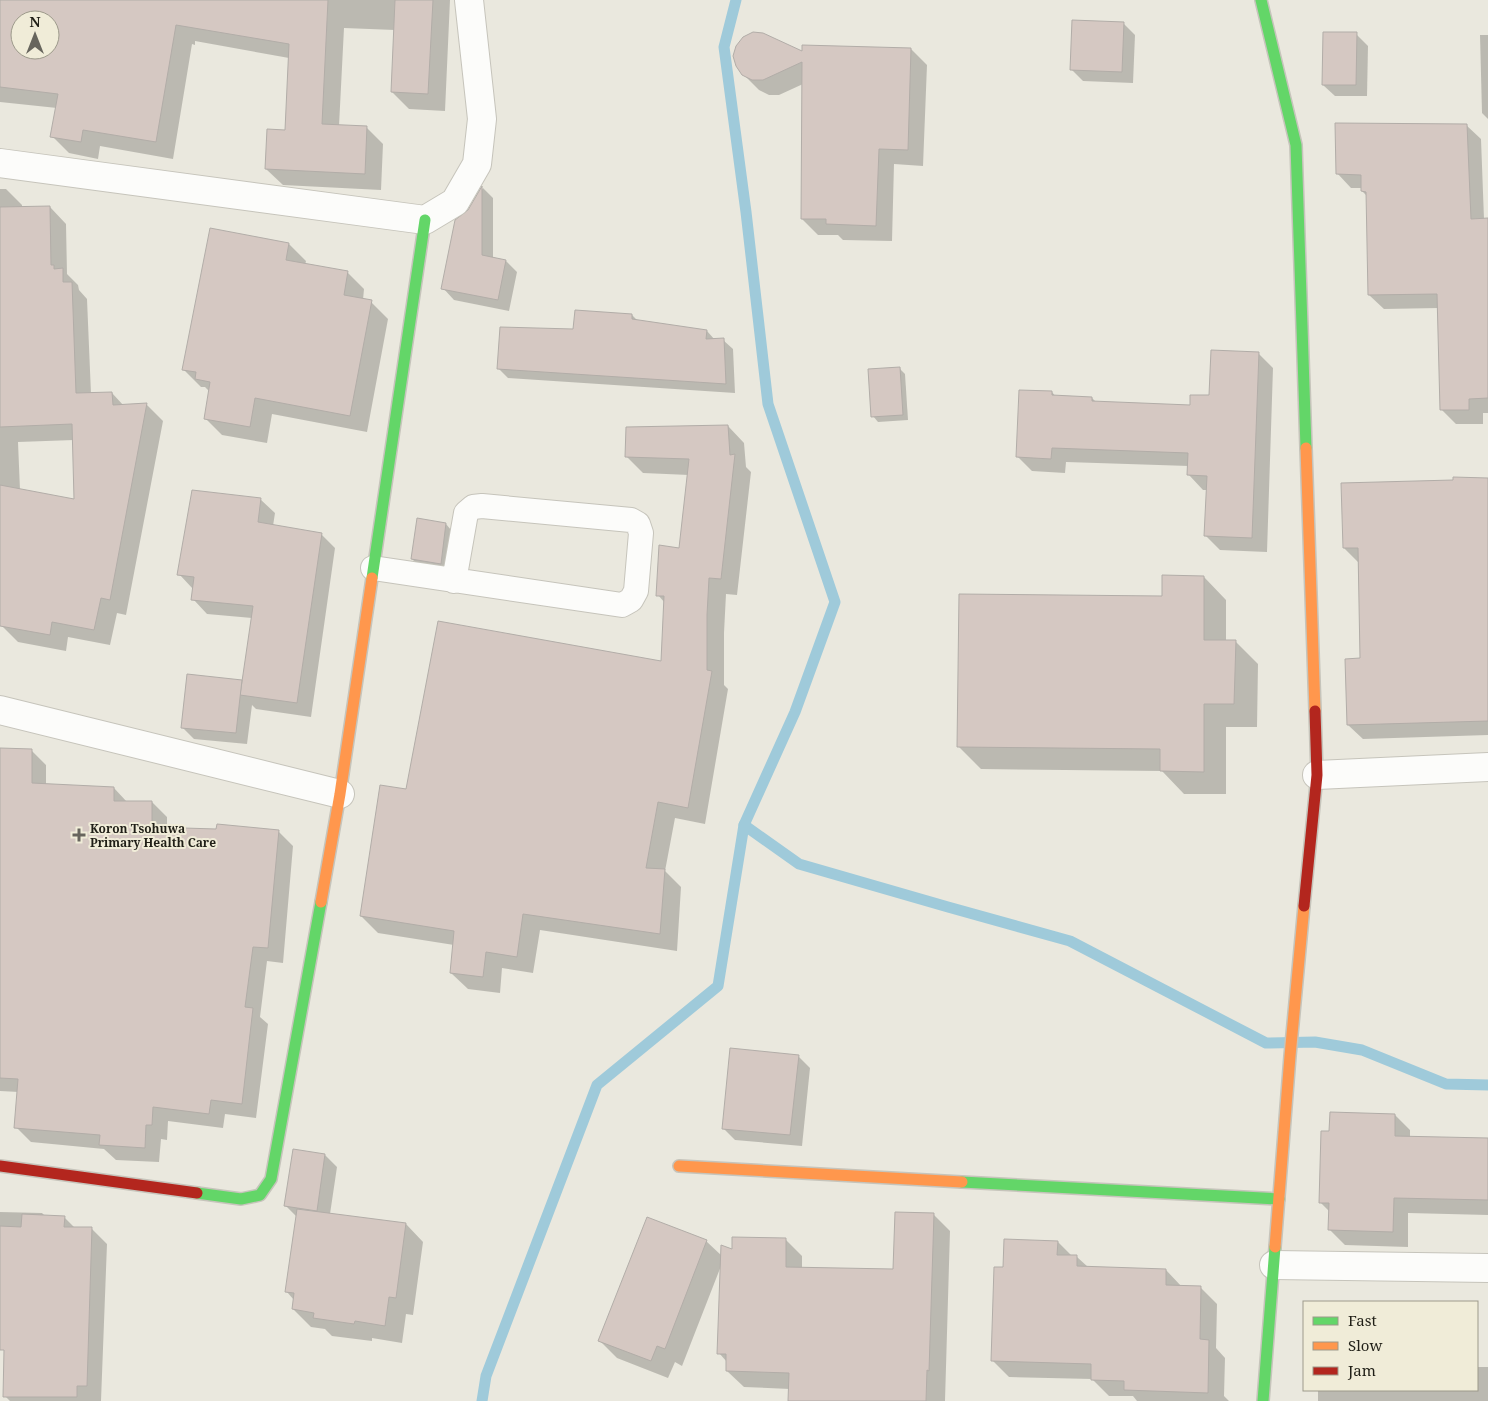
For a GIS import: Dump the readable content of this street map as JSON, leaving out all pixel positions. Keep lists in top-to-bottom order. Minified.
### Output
{"places":{"health":["Koron Tsohuwa Primary Health Care"]},"legend":["Fast","Slow","Jam"],"north":"top"}
